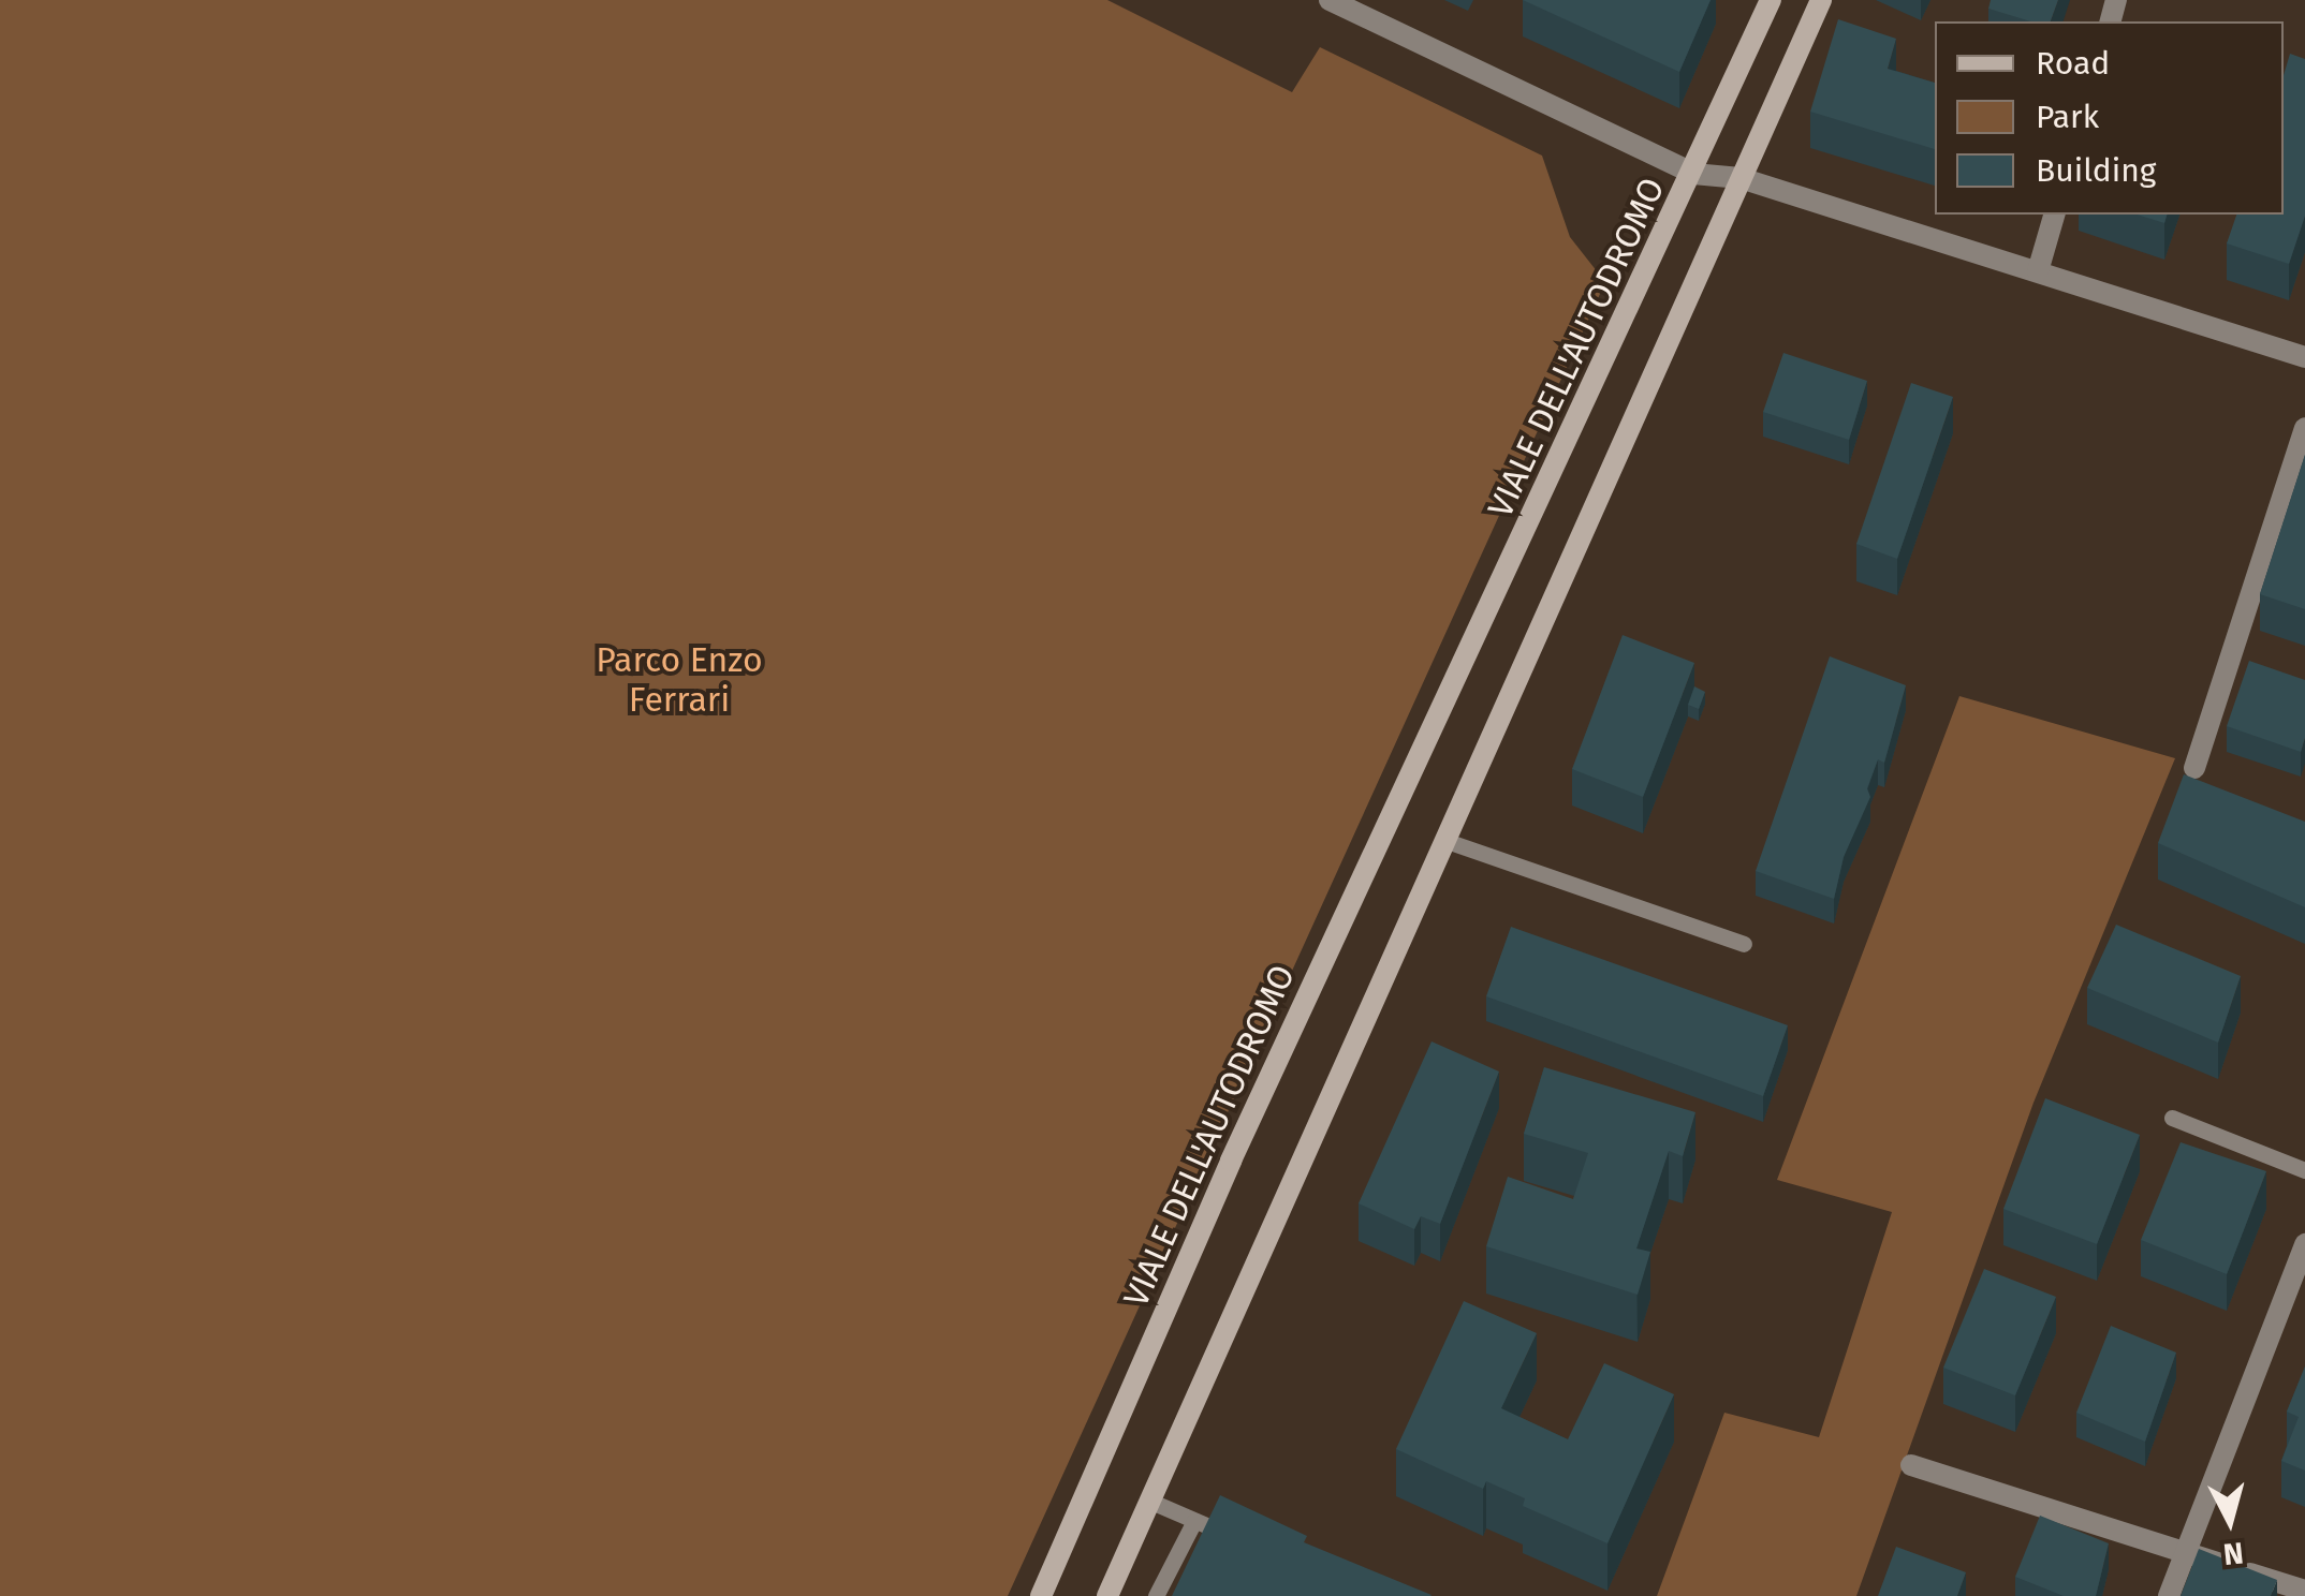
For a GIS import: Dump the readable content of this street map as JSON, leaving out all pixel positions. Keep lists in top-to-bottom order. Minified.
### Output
{"streets":{"street":["VIALE DELL'AUTODROMO"]},"parks":["Parco Enzo Ferrari"],"legend":["Road","Park","Building"],"north":"bottom"}
